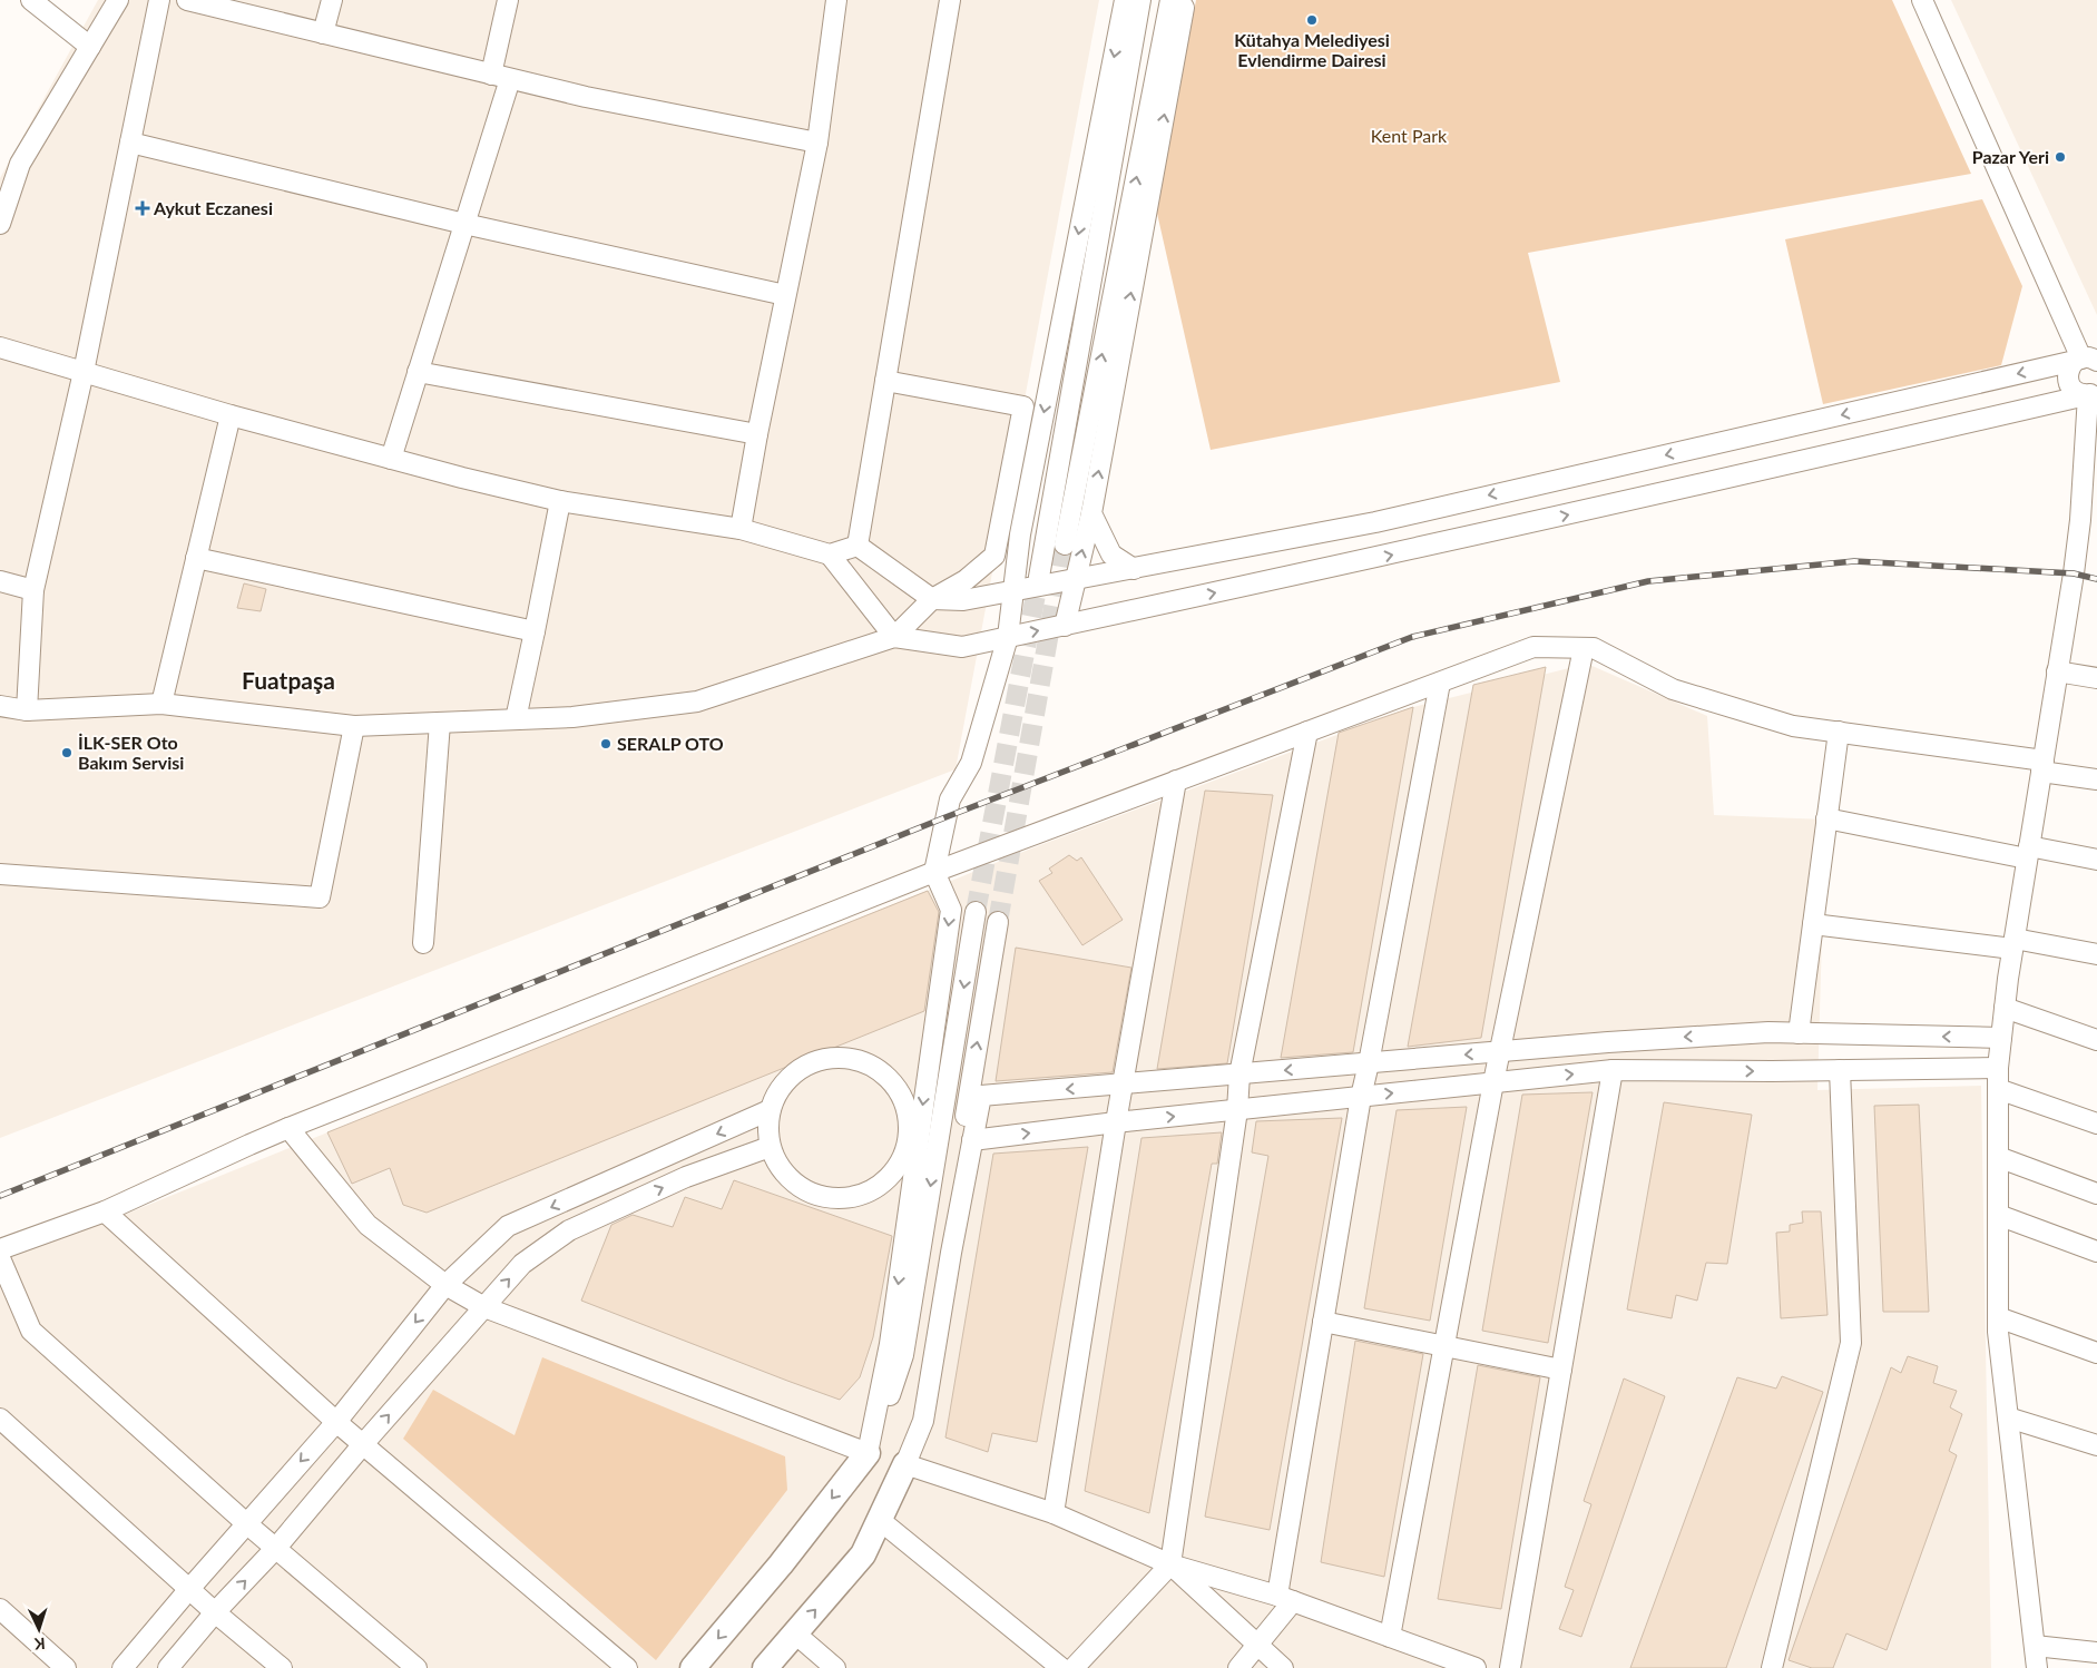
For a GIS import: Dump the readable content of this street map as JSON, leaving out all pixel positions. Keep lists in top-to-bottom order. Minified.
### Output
{"districts":["Fuatpaşa"],"parks":["Kent Park"],"places":{"other":["Kütahya Melediyesi Evlendirme Dairesi","Pazar Yeri","SERALP OTO","İLK-SER Oto Bakım Servisi"],"health":["Aykut Eczanesi"]},"north":"bottom"}
